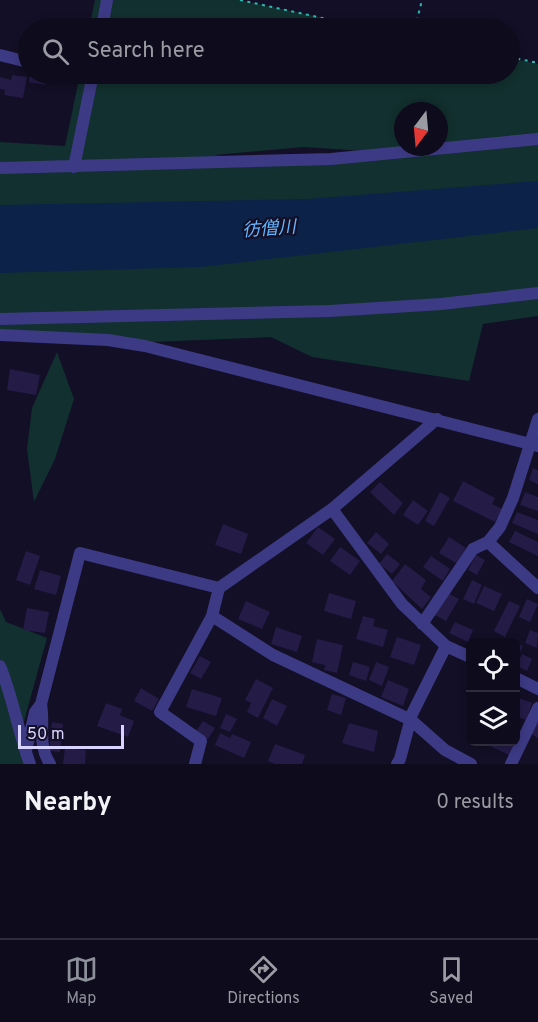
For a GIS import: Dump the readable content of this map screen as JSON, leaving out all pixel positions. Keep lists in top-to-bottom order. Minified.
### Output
{"water":["彷僧川"],"scale_bar":"50 m","north":"bottom","page":{"search":"Search here","scale":"50 m","heading":["Nearby","0 results"],"nav":["Map","Directions","Saved"]}}
